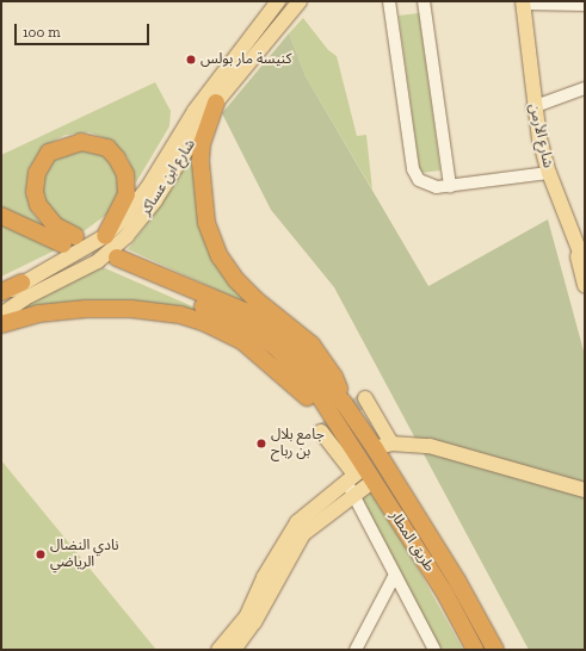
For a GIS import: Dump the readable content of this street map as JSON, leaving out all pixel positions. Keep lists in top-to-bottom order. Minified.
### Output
{"streets":{"highway":["طريق المطار"],"main road":["شارع الأرمن","شارع ابن عساكر"]},"places":["كنيسة مار بولس","جامع بلال بن رباح","نادي النضال الرياضي"],"scale_bar":"100 m"}
